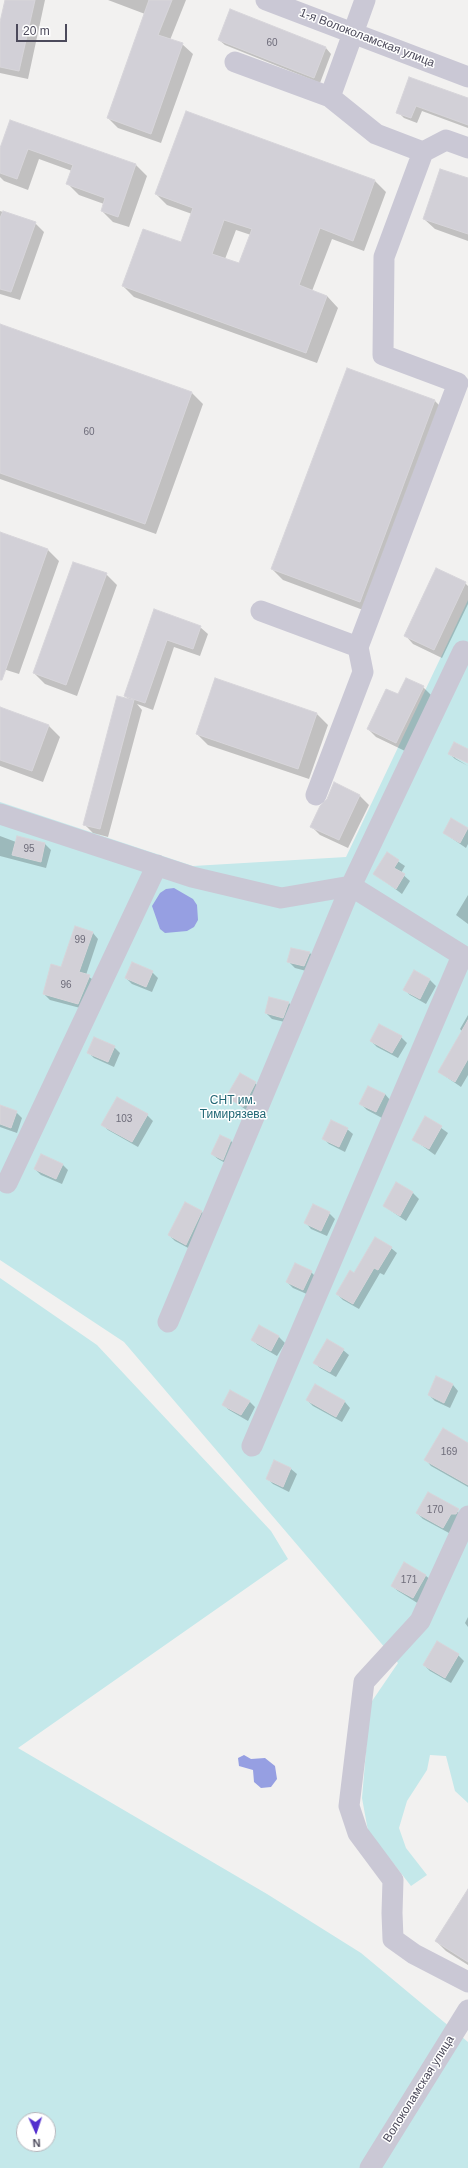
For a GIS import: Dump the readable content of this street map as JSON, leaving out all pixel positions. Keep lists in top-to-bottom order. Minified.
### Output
{"streets":{"street":["1-я Волоколамская улица","Волоколамская улица"]},"parks":["СНТ им. Тимирязева"],"house_numbers":["60","60","95","99","96","103","169","170","171"],"scale_bar":"20 m","north":"bottom"}
